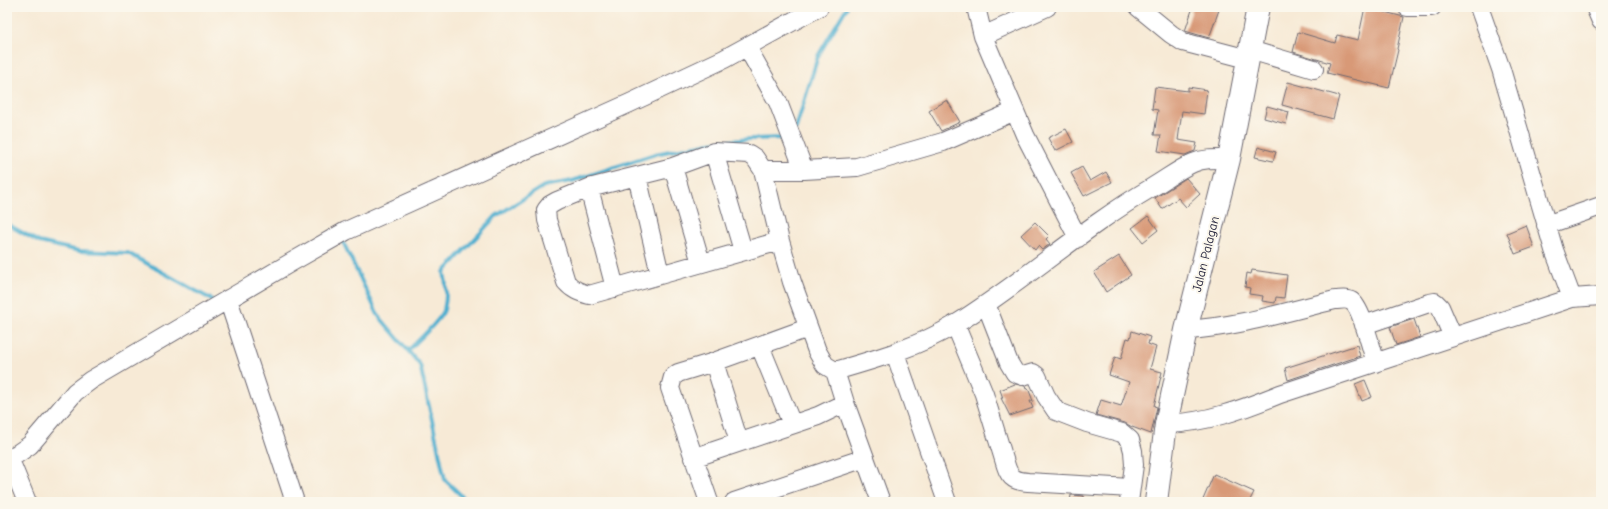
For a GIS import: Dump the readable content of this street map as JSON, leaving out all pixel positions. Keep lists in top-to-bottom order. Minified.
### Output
{"streets":{"highway":["Jalan Palagan"]}}
